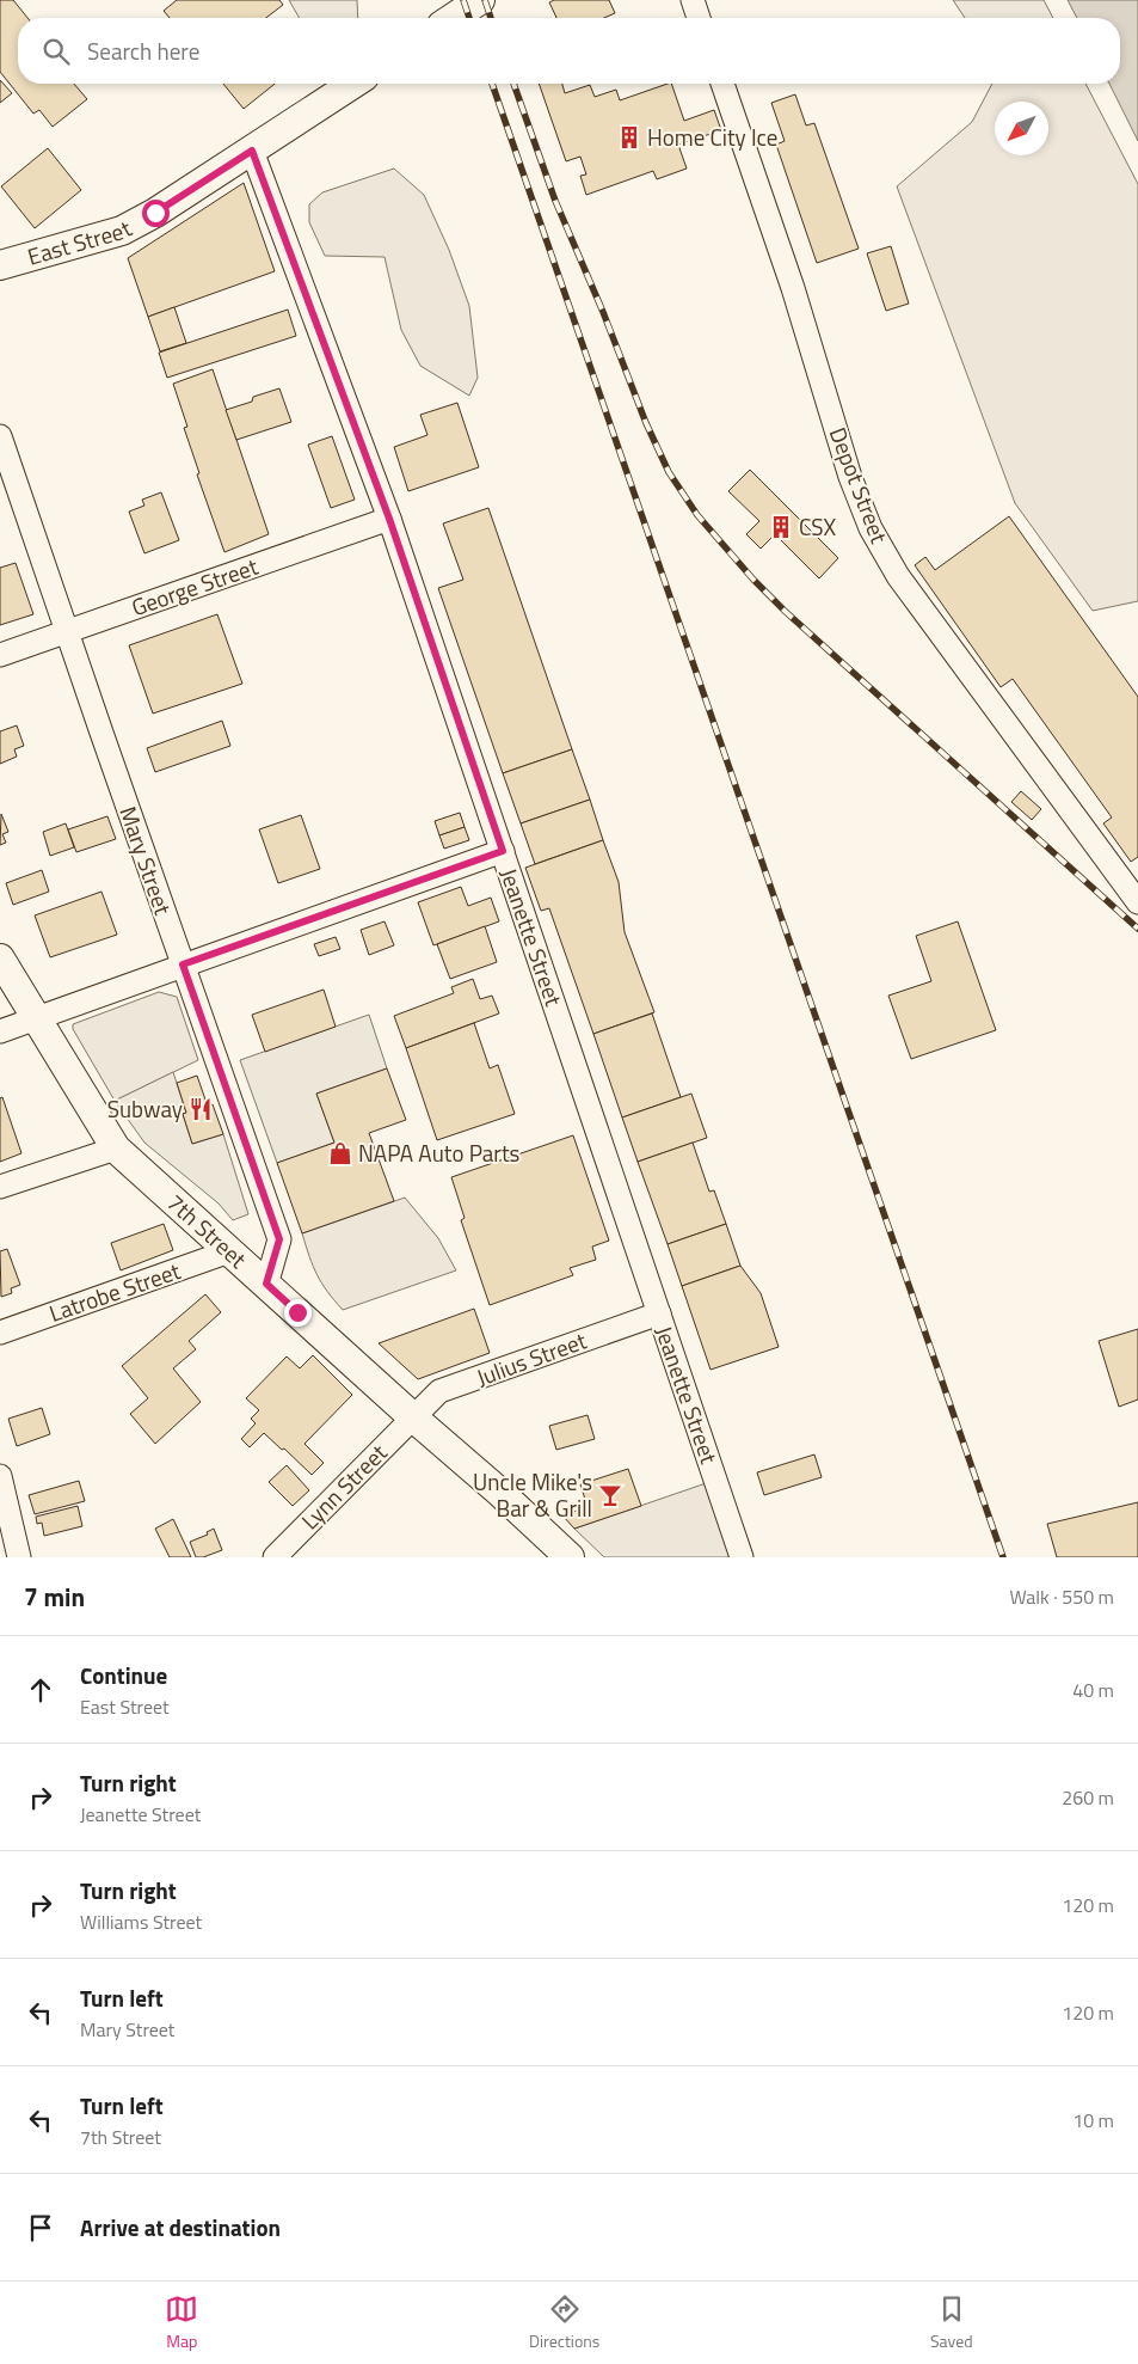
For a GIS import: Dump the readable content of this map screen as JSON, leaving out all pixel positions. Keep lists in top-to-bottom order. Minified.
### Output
{"streets":{"main road":["East Street","7th Street"],"street":["Depot Street","George Street","Mary Street","Jeanette Street","Latrobe Street","Julius Street","Lynn Street"]},"crossings":[["East Street","Jeanette Street"],["George Street","Mary Street"],["George Street","Jeanette Street"],["Mary Street","7th Street"],["Jeanette Street","Julius Street"],["7th Street","Latrobe Street"],["7th Street","Julius Street"],["7th Street","Lynn Street"],["Julius Street","Lynn Street"]],"places":{"building":["Home City Ice","CSX"],"restaurant":["Subway"],"shop":["NAPA Auto Parts"],"bar":["Uncle Mike's Bar & Grill"]},"north":"bottom left","page":{"search":"Search here","heading":["7 min","Walk · 550 m"],"list":[["Continue","East Street","40 m"],["Turn right","Jeanette Street","260 m"],["Turn right","Williams Street","120 m"],["Turn left","Mary Street","120 m"],["Turn left","7th Street","10 m"],"Arrive at destination"],"nav":["Map","Directions","Saved"]}}
